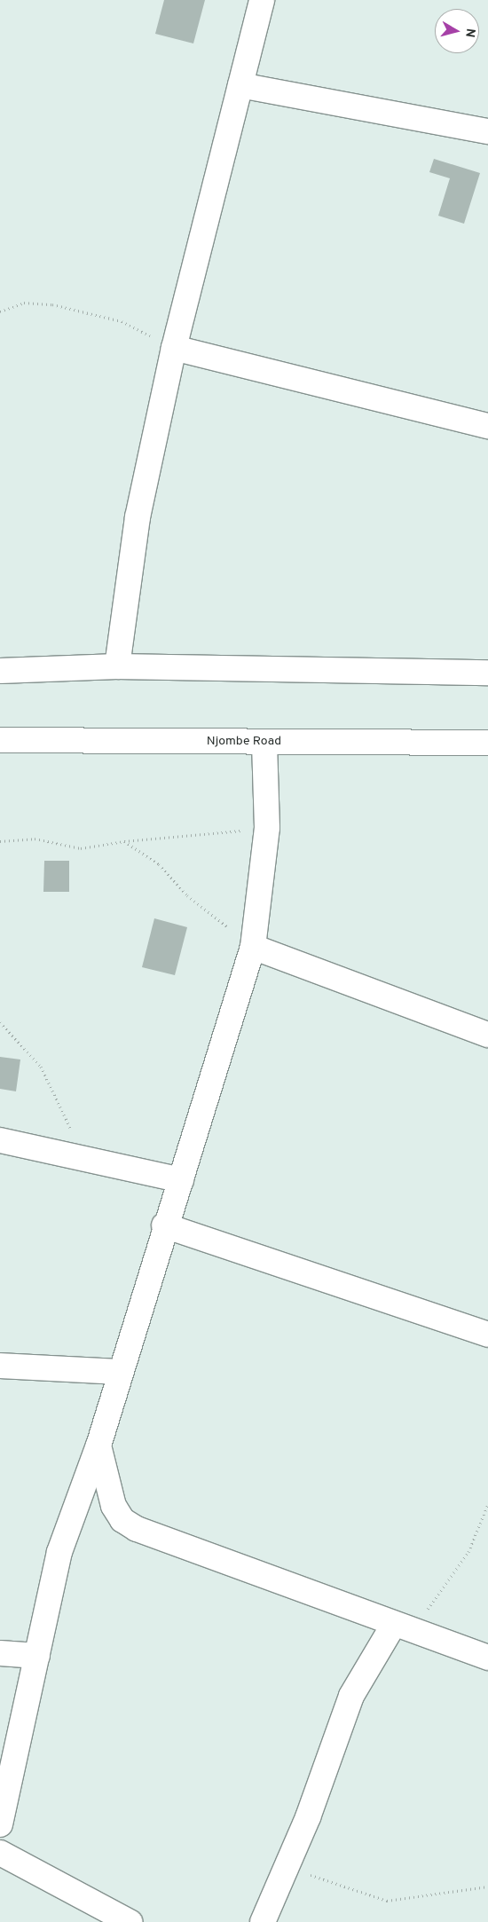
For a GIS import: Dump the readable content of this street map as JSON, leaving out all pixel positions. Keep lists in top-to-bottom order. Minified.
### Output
{"streets":{"main road":["Njombe Road"]},"north":"right"}
